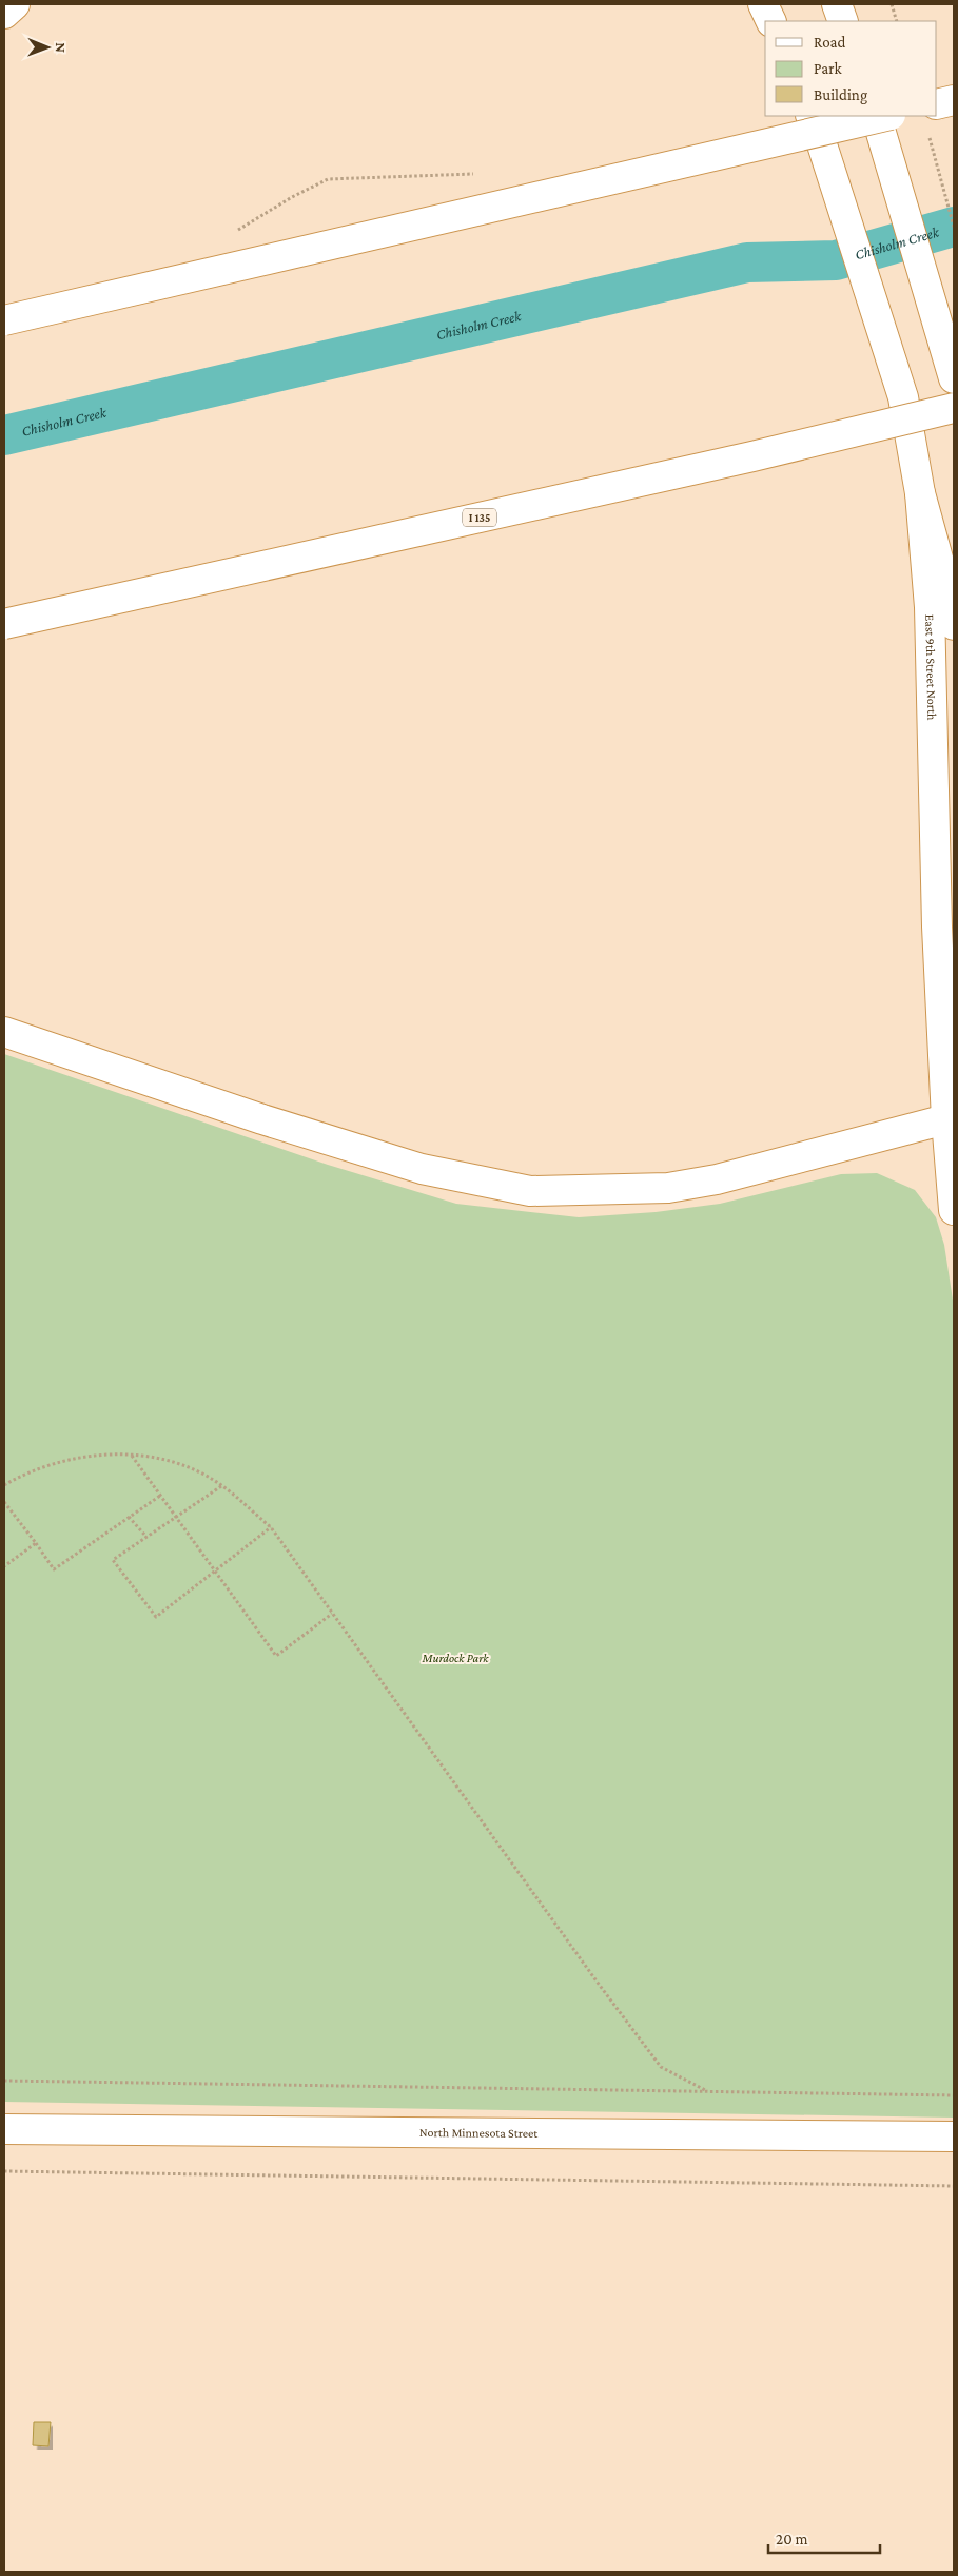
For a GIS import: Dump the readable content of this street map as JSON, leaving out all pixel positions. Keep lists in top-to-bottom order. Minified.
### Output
{"streets":{"main road":["I 135","East 9th Street North","North Minnesota Street"]},"water":["Chisholm Creek"],"parks":["Murdock Park"],"legend":["Road","Park","Building"],"scale_bar":"20 m","north":"right"}
